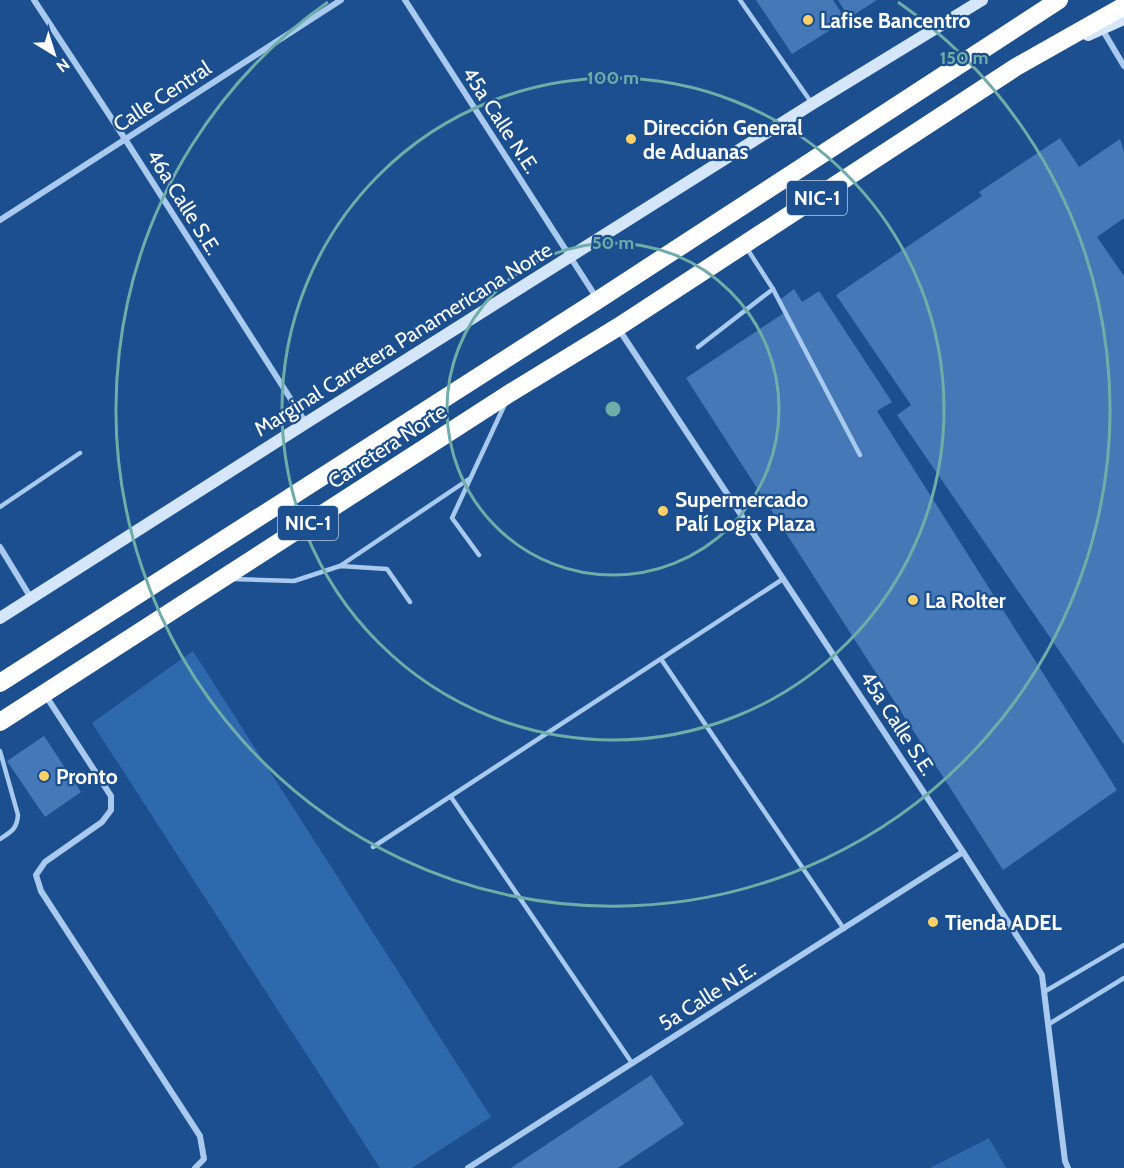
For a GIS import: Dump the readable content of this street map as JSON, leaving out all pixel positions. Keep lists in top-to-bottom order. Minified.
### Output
{"streets":{"highway":["NIC-1","Carretera Norte"],"street":["Calle Central","45a Calle N.E.","46a Calle S.E.","Marginal Carretera Panamericana Norte","45a Calle S.E.","5a Calle N.E."]},"crossings":[["Calle Central","46a Calle S.E."],["45a Calle N.E.","Marginal Carretera Panamericana Norte"],["NIC-1","Carretera Norte"],["NIC-1","45a Calle S.E."],["46a Calle S.E.","Marginal Carretera Panamericana Norte"],["Carretera Norte","45a Calle S.E."],["45a Calle S.E.","5a Calle N.E."]],"places":["Lafise Bancentro","Dirección General de Aduanas","Supermercado Palí Logix Plaza","La Rolter","Pronto","Tienda ADEL"],"north":"bottom right","rings":["150 m","100 m","50 m"]}
